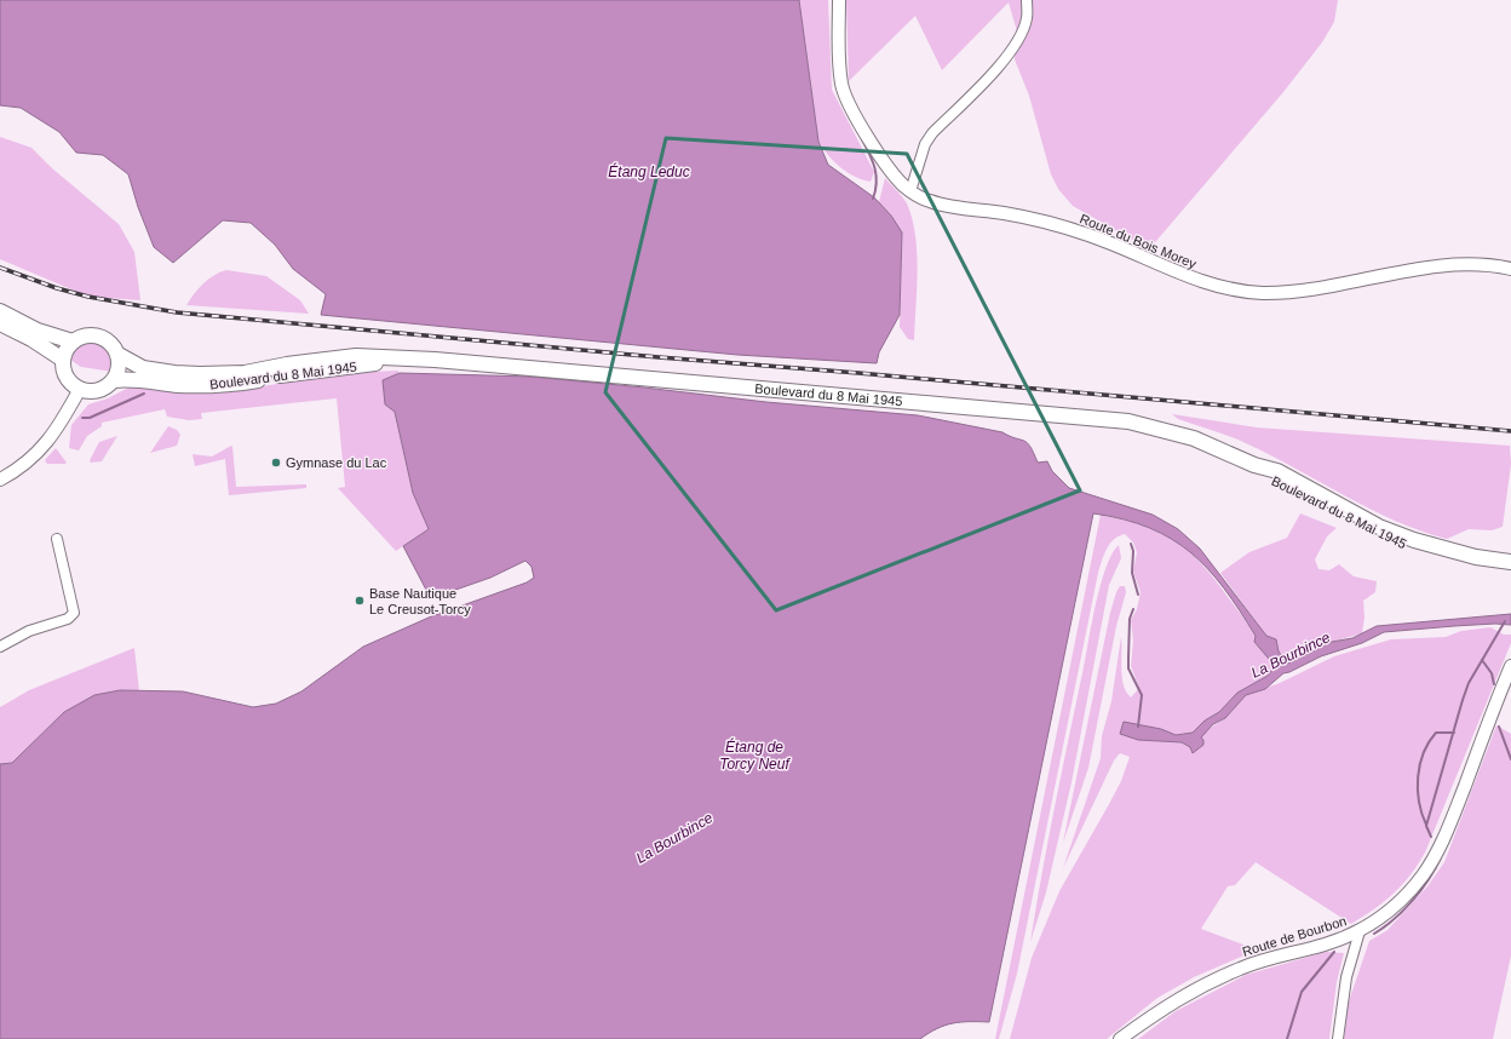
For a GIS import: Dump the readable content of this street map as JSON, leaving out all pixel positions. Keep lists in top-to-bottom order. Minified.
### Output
{"streets":{"main road":["Boulevard du 8 Mai 1945"],"street":["Route du Bois Morey","Route de Bourbon"]},"water":["Étang Leduc","La Bourbince","Étang de Torcy Neuf"],"places":["Gymnase du Lac","Base Nautique Le Creusot-Torcy"]}
